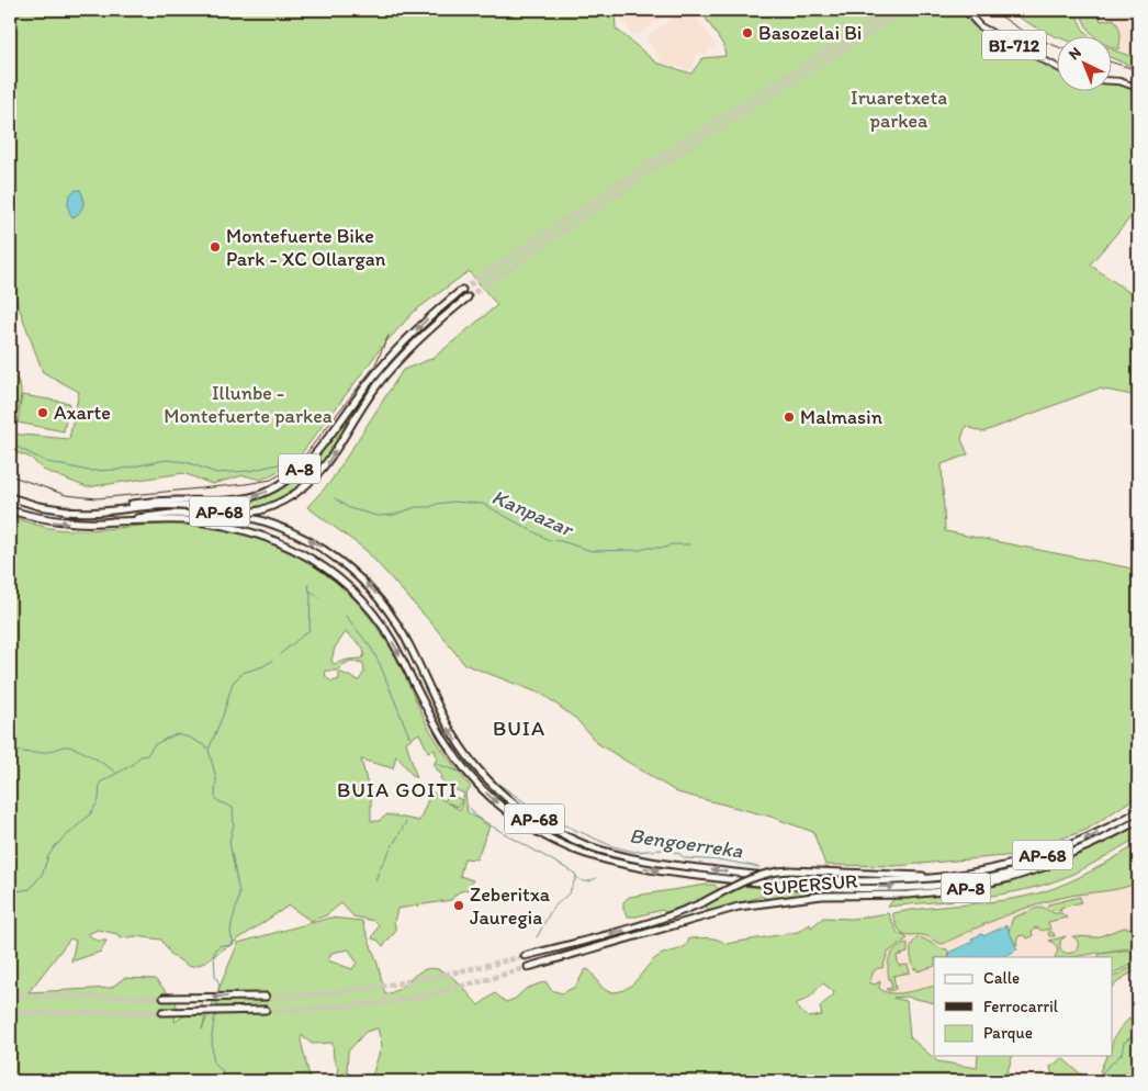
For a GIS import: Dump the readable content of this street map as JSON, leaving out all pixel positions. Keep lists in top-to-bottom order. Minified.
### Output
{"streets":{"highway":["A-8","AP-68","SUPERSUR","AP-8"],"main road":["BI-712"]},"crossings":[["A-8","AP-68"],["AP-68","SUPERSUR"]],"districts":["BUIA","BUIA GOITI"],"water":["Kanpazar","Bengoerreka"],"parks":["Iruaretxeta parkea","Illunbe - Montefuerte parkea"],"places":["Basozelai Bi","Montefuerte Bike Park - XC Ollargan","Axarte","Malmasin","Zeberitxa Jauregia"],"legend":["Calle","Ferrocarril","Parque"],"north":"top left"}
